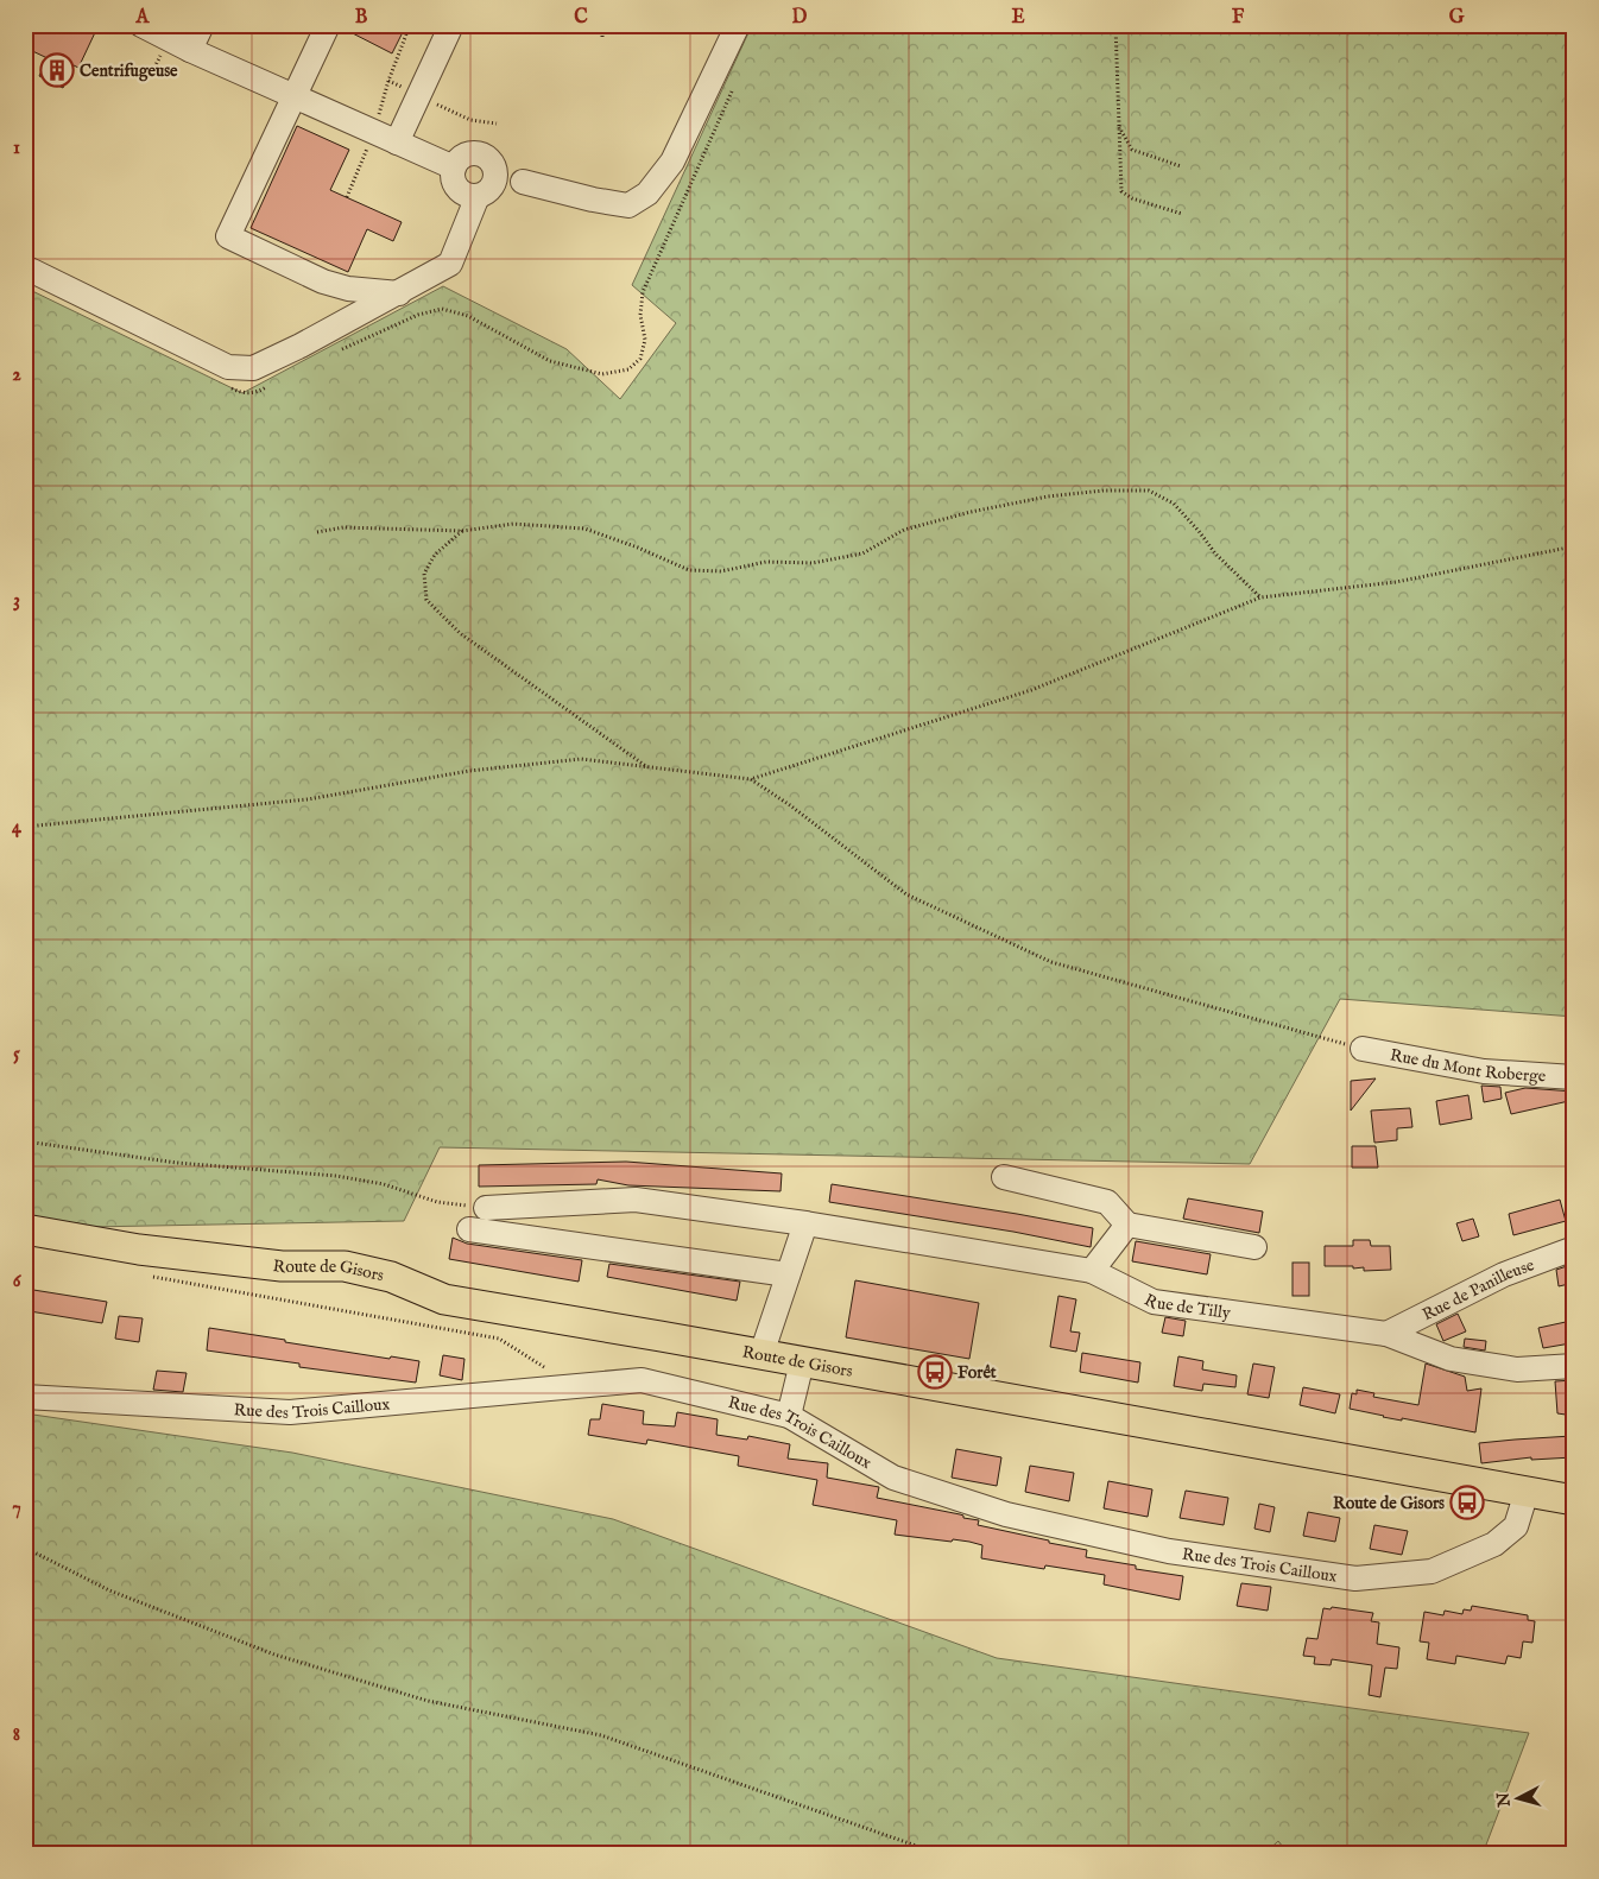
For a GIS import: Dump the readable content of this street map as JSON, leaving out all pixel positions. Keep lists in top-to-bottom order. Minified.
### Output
{"streets":{"main road":["Route de Gisors"],"street":["Rue du Mont Roberge","Rue de Panilleuse","Rue de Tilly","Rue des Trois Cailloux"]},"crossings":[["Route de Gisors","Rue des Trois Cailloux"],["Rue de Panilleuse","Rue de Tilly"]],"places":{"building":["Centrifugeuse"],"bus stop":["Forêt","Route de Gisors"]},"north":"left","grid":{"columns":["A","B","C","D","E","F","G"],"rows":["1","2","3","4","5","6","7","8"]}}
